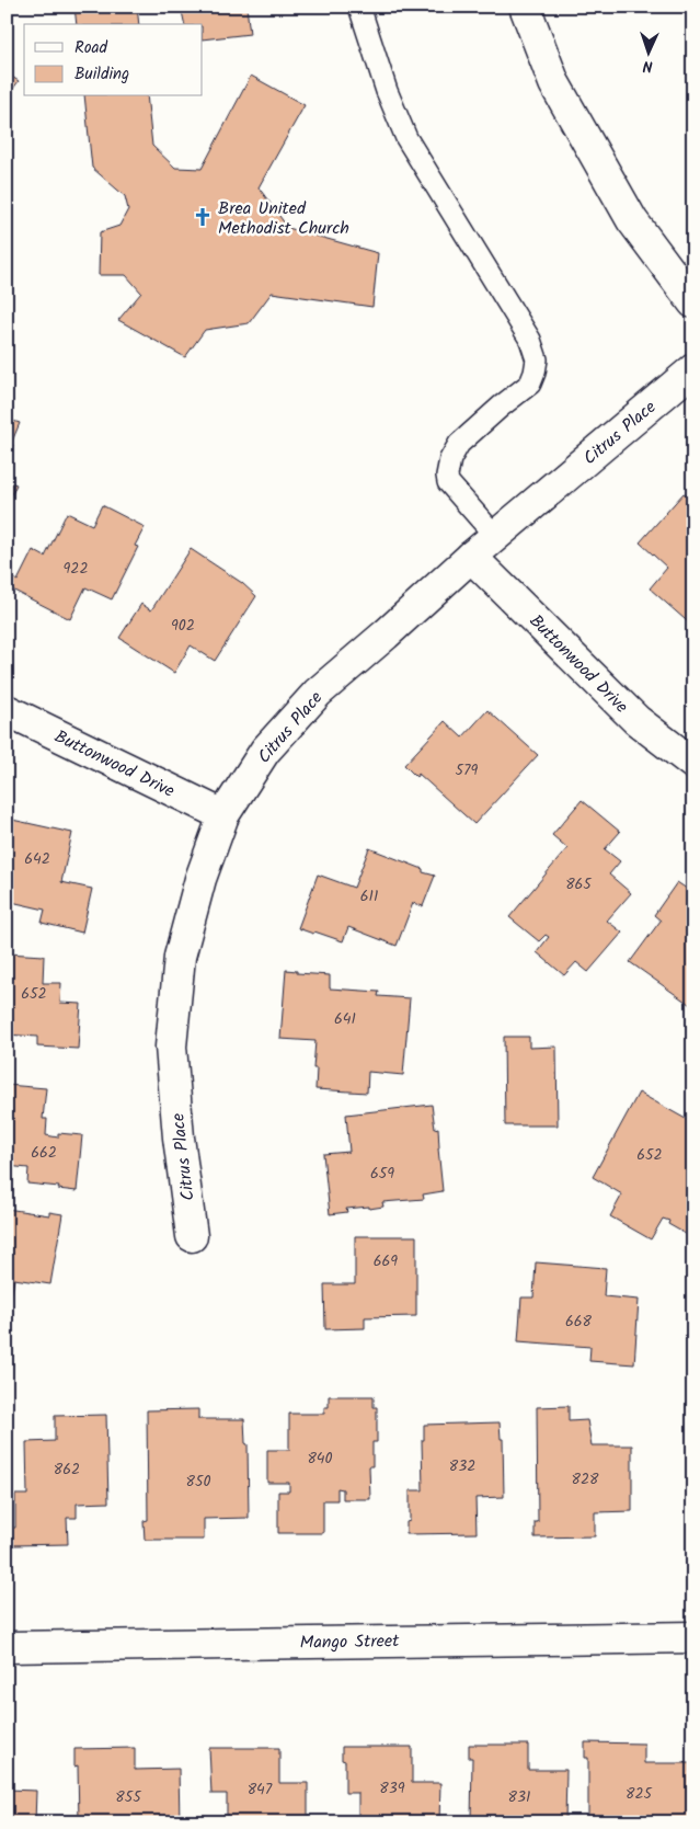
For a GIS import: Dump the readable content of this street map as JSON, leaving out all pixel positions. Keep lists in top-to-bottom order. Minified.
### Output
{"streets":{"street":["Citrus Place","Buttonwood Drive","Mango Street"]},"crossings":[["Citrus Place","Buttonwood Drive"]],"places":{"church":["Brea United Methodist Church"]},"house_numbers":["922","902","579","642","865","611","652","641","662","652","659","669","668","840","832","862","828","850","839","847","825","855","831"],"legend":["Road","Building"],"north":"bottom"}
